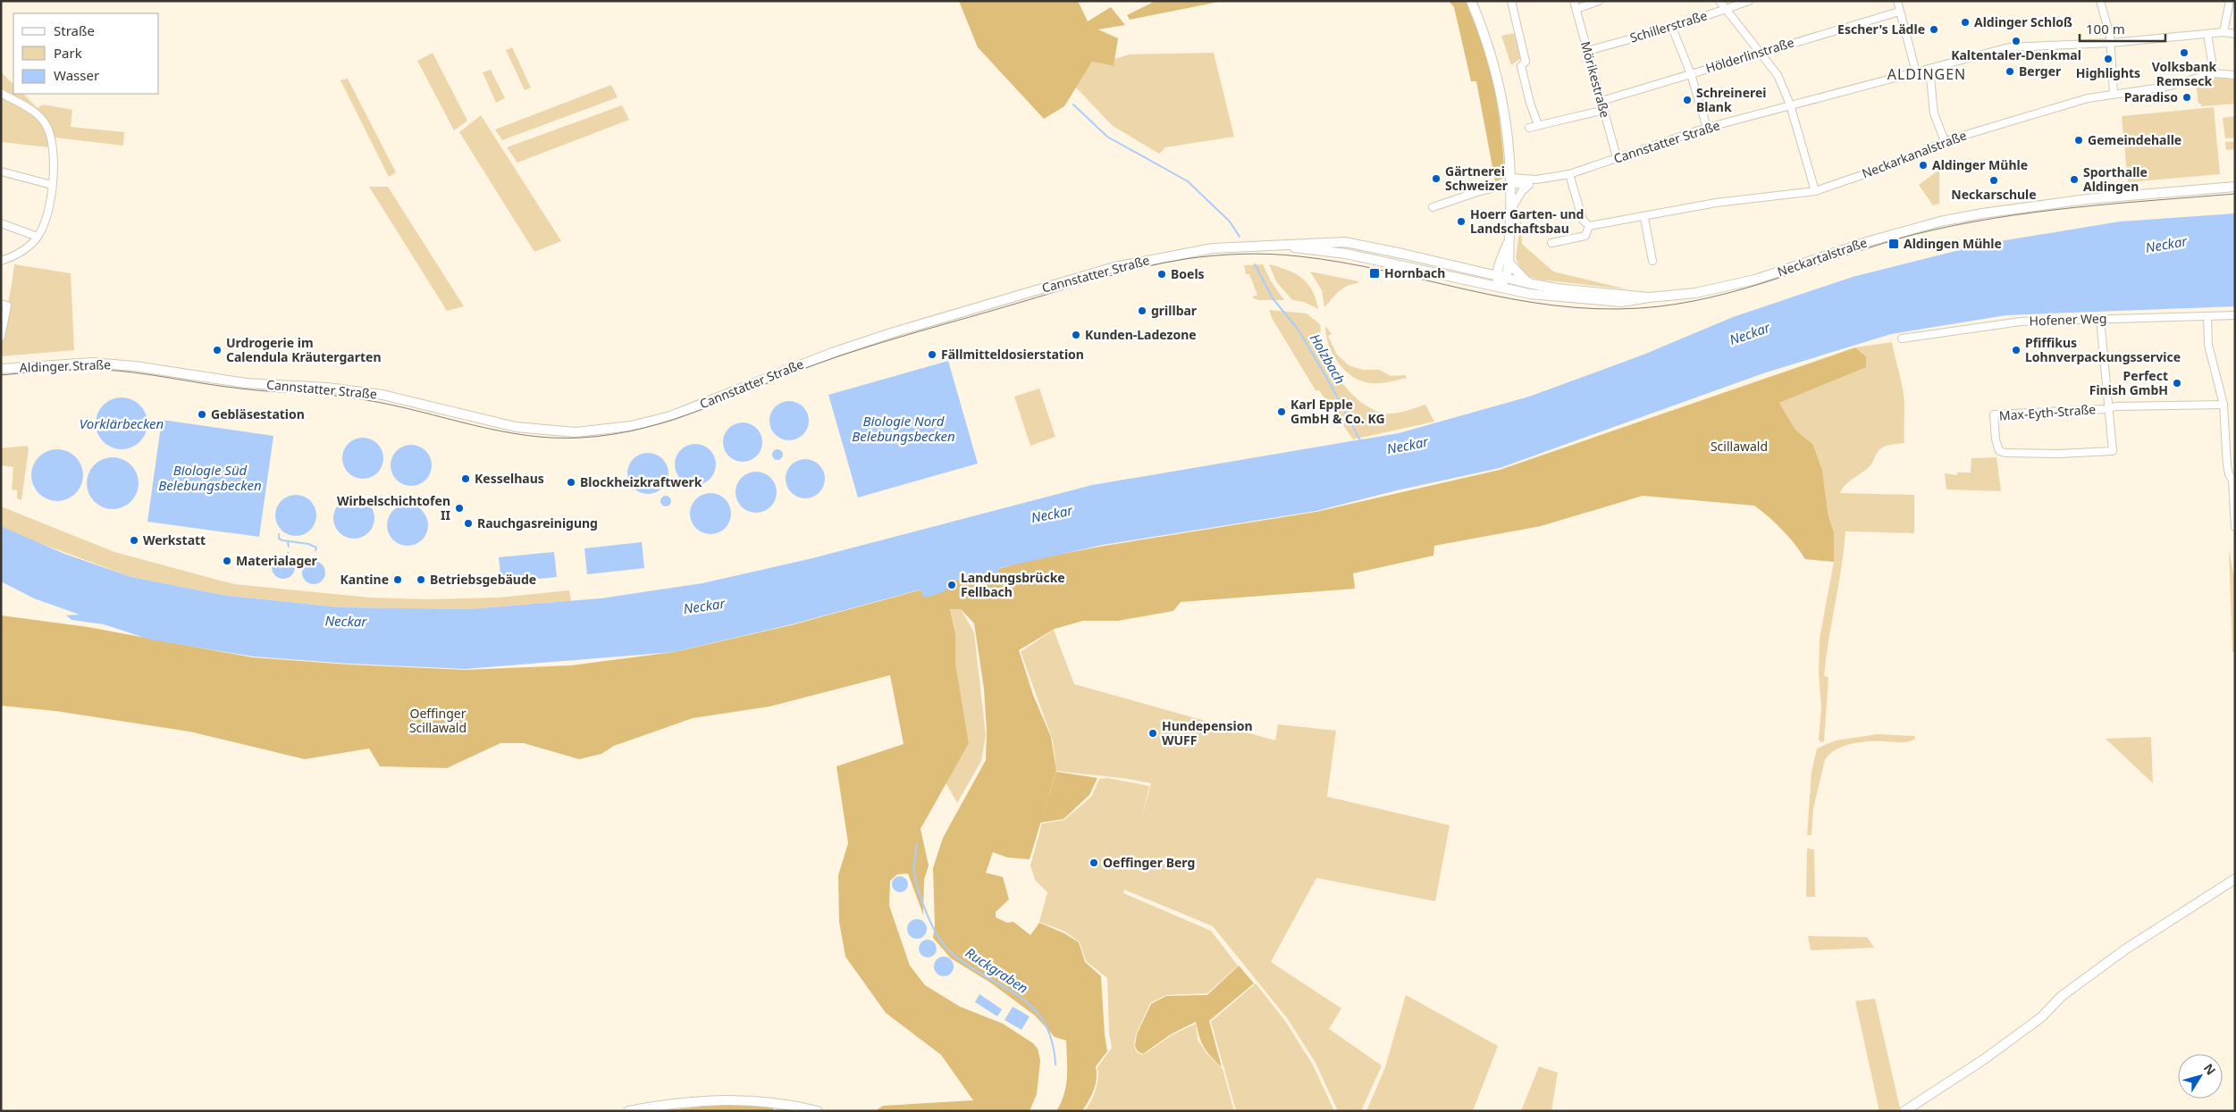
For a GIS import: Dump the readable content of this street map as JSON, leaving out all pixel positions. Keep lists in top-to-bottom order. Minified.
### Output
{"streets":{"main road":["Cannstatter Straße","Neckartalstraße","Aldinger Straße"],"street":["Schillerstraße","Hölderlinstraße","Mörikestraße","Neckarkanalstraße","Hofener Weg","Max-Eyth-Straße"]},"crossings":[["Schillerstraße","Mörikestraße"],["Hölderlinstraße","Mörikestraße"],["Mörikestraße","Cannstatter Straße"],["Cannstatter Straße","Neckartalstraße"],["Cannstatter Straße","Aldinger Straße"]],"districts":["ALDINGEN"],"water":["Neckar","Holzbach","Biologie Nord Belebungsbecken","Vorklärbecken","Biologie Süd Belebungsbecken","Ruckgraben"],"parks":["Scillawald","Oeffinger Scillawald"],"places":{"other":["Aldinger Schloß","Escher's Lädle","Kaltentaler-Denkmal","Volksbank Remseck","Highlights","Berger","Paradiso","Schreinerei Blank","Gemeindehalle","Aldinger Mühle","Gärtnerei Schweizer","Sporthalle Aldingen","Neckarschule","Hoerr Garten- und Landschaftsbau","Boels","grillbar","Kunden-Ladezone","Urdrogerie im Calendula Kräutergarten","Pfiffikus Lohnverpackungsservice","Fällmitteldosierstation","Perfect Finish GmbH","Karl Epple GmbH & Co. KG","Gebläsestation","Kesselhaus","Blockheizkraftwerk","Wirbelschichtofen II","Rauchgasreinigung","Werkstatt","Materialager","Kantine","Betriebsgebäude","Landungsbrücke Fellbach","Hundepension WUFF","Oeffinger Berg"],"transit":["Aldingen Mühle","Hornbach"]},"legend":["Straße","Park","Wasser"],"scale_bar":"100 m","north":"top right"}
